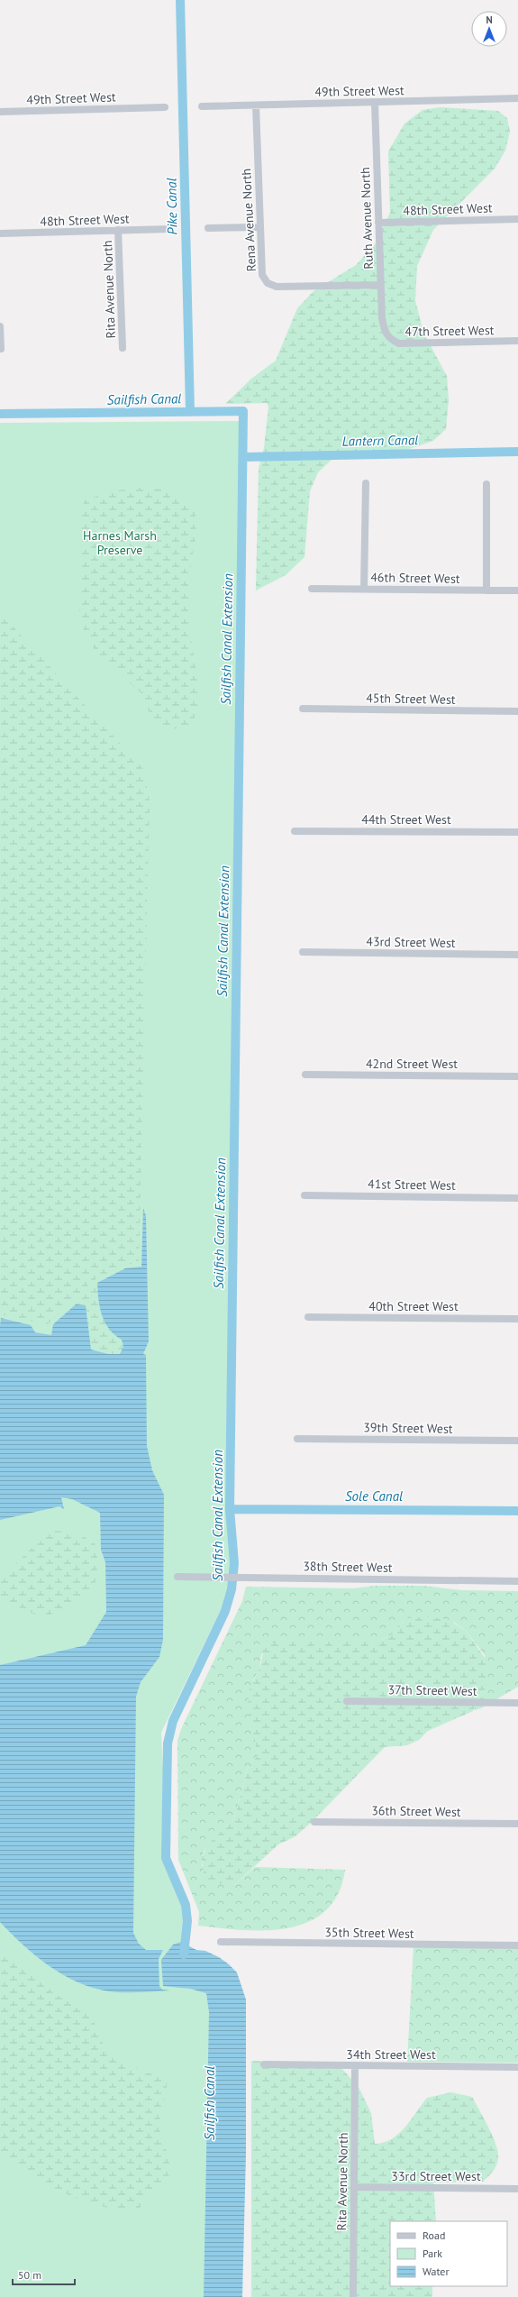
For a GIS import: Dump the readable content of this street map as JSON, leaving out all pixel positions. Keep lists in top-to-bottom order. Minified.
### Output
{"streets":{"street":["49th Street West","48th Street West","Ruth Avenue North","Rena Avenue North","Rita Avenue North","47th Street West","46th Street West","45th Street West","44th Street West","43rd Street West","42nd Street West","41st Street West","40th Street West","39th Street West","38th Street West","37th Street West","36th Street West","35th Street West","34th Street West","33rd Street West"]},"crossings":[["49th Street West","Ruth Avenue North"],["49th Street West","Rena Avenue North"],["48th Street West","Ruth Avenue North"],["48th Street West","Rita Avenue North"],["Ruth Avenue North","Rena Avenue North"],["Ruth Avenue North","47th Street West"],["Rita Avenue North","34th Street West"],["Rita Avenue North","33rd Street West"]],"water":["Pike Canal","Sailfish Canal","Lantern Canal","Sailfish Canal Extension","Sole Canal"],"parks":["Harnes Marsh Preserve"],"legend":["Road","Park","Water"],"scale_bar":"50 m","north":"top"}
